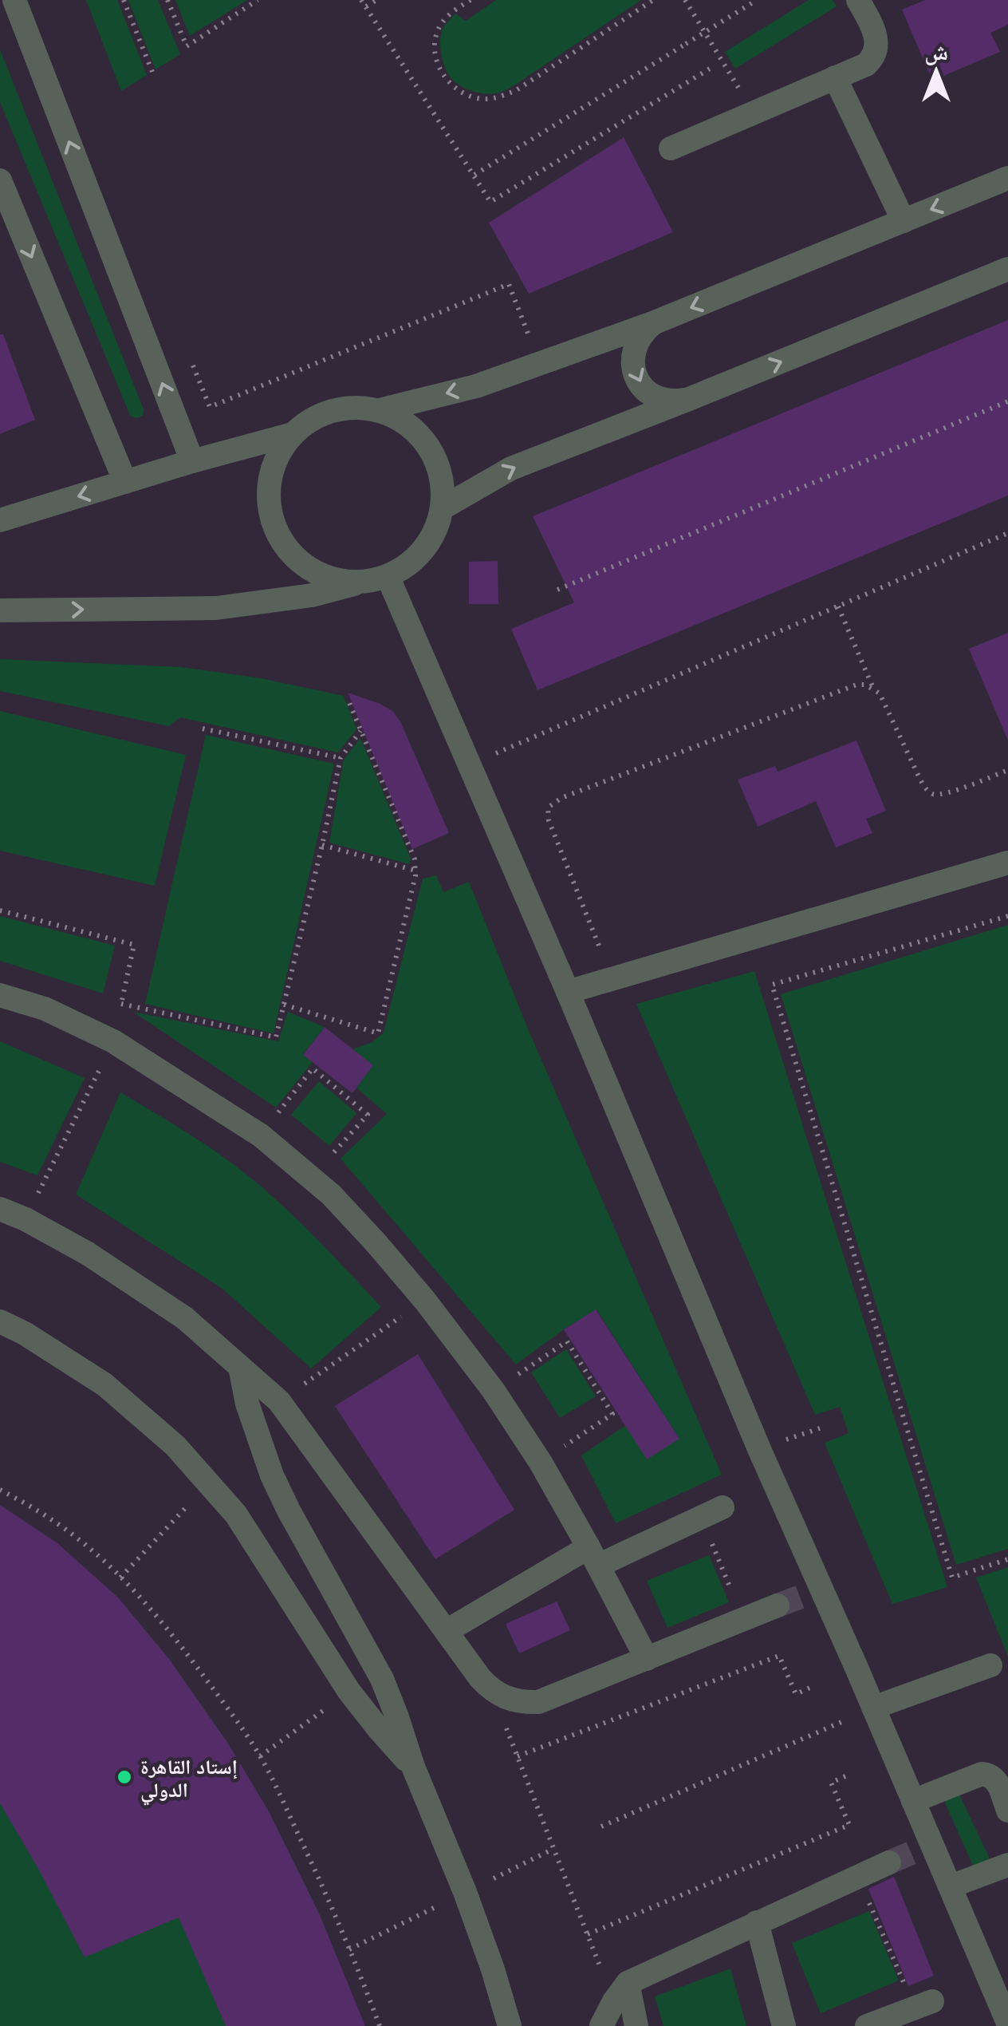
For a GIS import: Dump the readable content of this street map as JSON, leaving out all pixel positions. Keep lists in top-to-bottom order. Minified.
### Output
{"places":["إستاد القاهرة الدولي"],"north":"top"}
